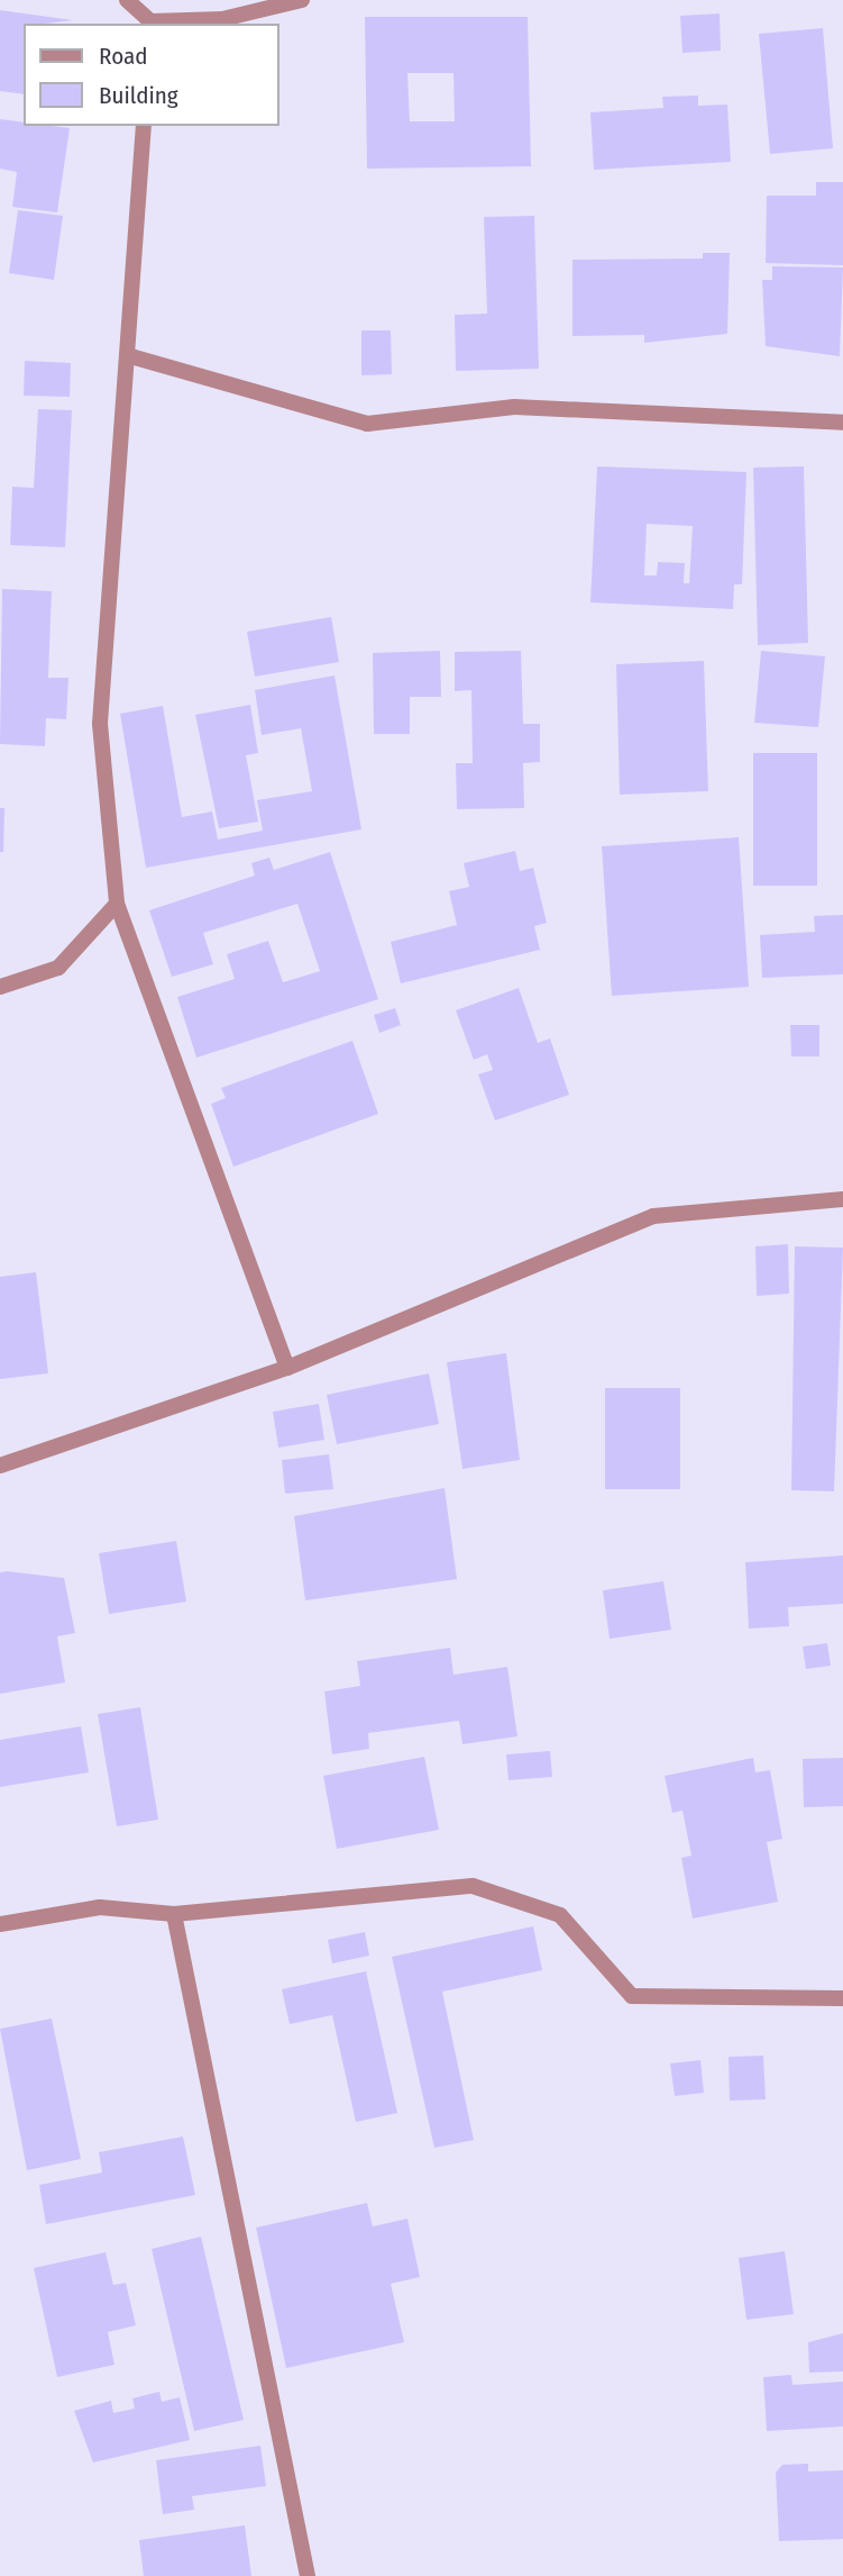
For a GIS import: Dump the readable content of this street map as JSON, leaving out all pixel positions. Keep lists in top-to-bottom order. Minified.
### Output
{"legend":["Road","Building"]}
